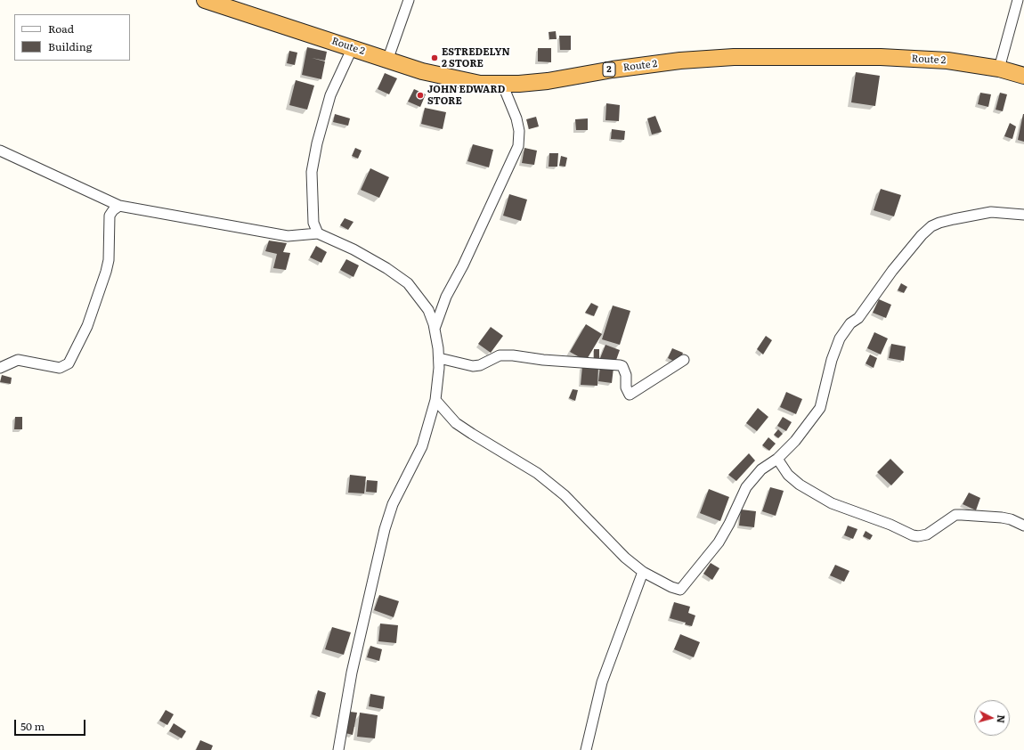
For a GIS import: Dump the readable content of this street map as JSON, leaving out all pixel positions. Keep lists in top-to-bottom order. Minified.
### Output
{"streets":{"highway":["Route 2","2"]},"places":["ESTREDELYN 2 STORE","JOHN EDWARD STORE"],"legend":["Road","Building"],"scale_bar":"50 m","north":"right"}
